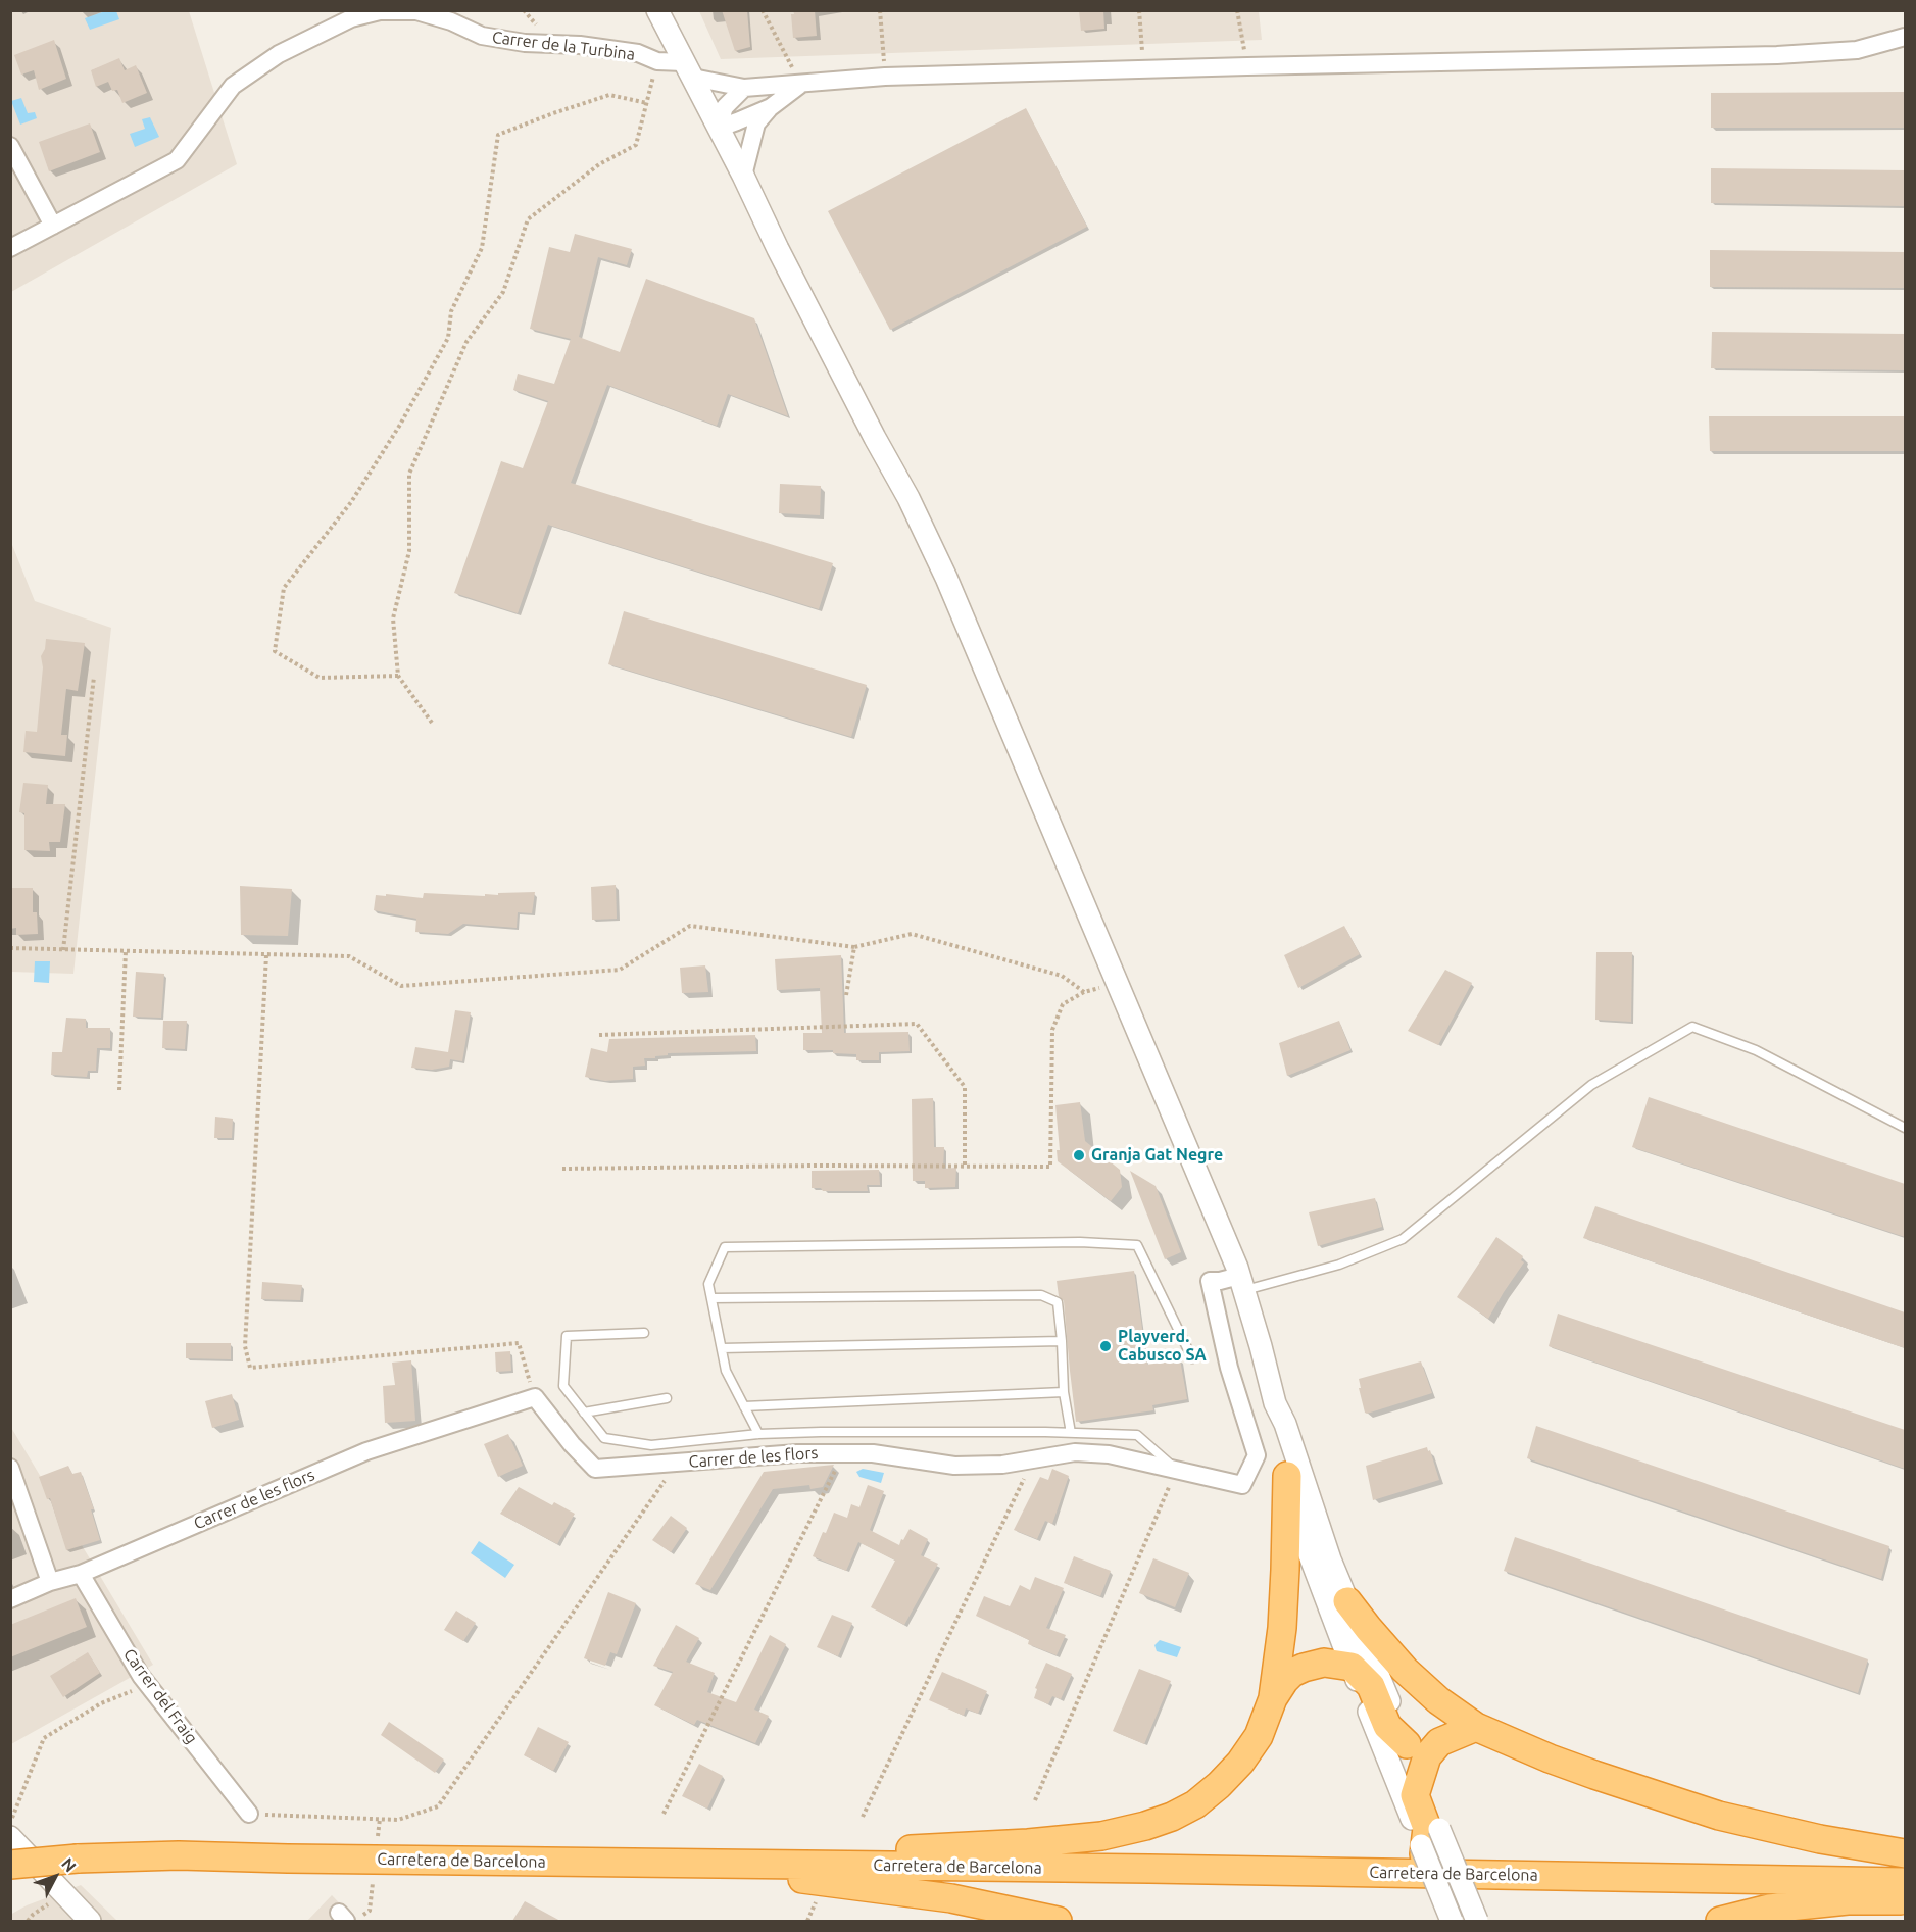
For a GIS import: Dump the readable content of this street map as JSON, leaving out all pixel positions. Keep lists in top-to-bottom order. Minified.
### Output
{"streets":{"highway":["Carretera de Barcelona"],"street":["Carrer de la Turbina","Carrer de les flors","Carrer del Fraig"]},"crossings":[["Carrer de les flors","Carrer del Fraig"]],"places":["Granja Gat Negre","Playverd. Cabusco SA"],"north":"top right"}
